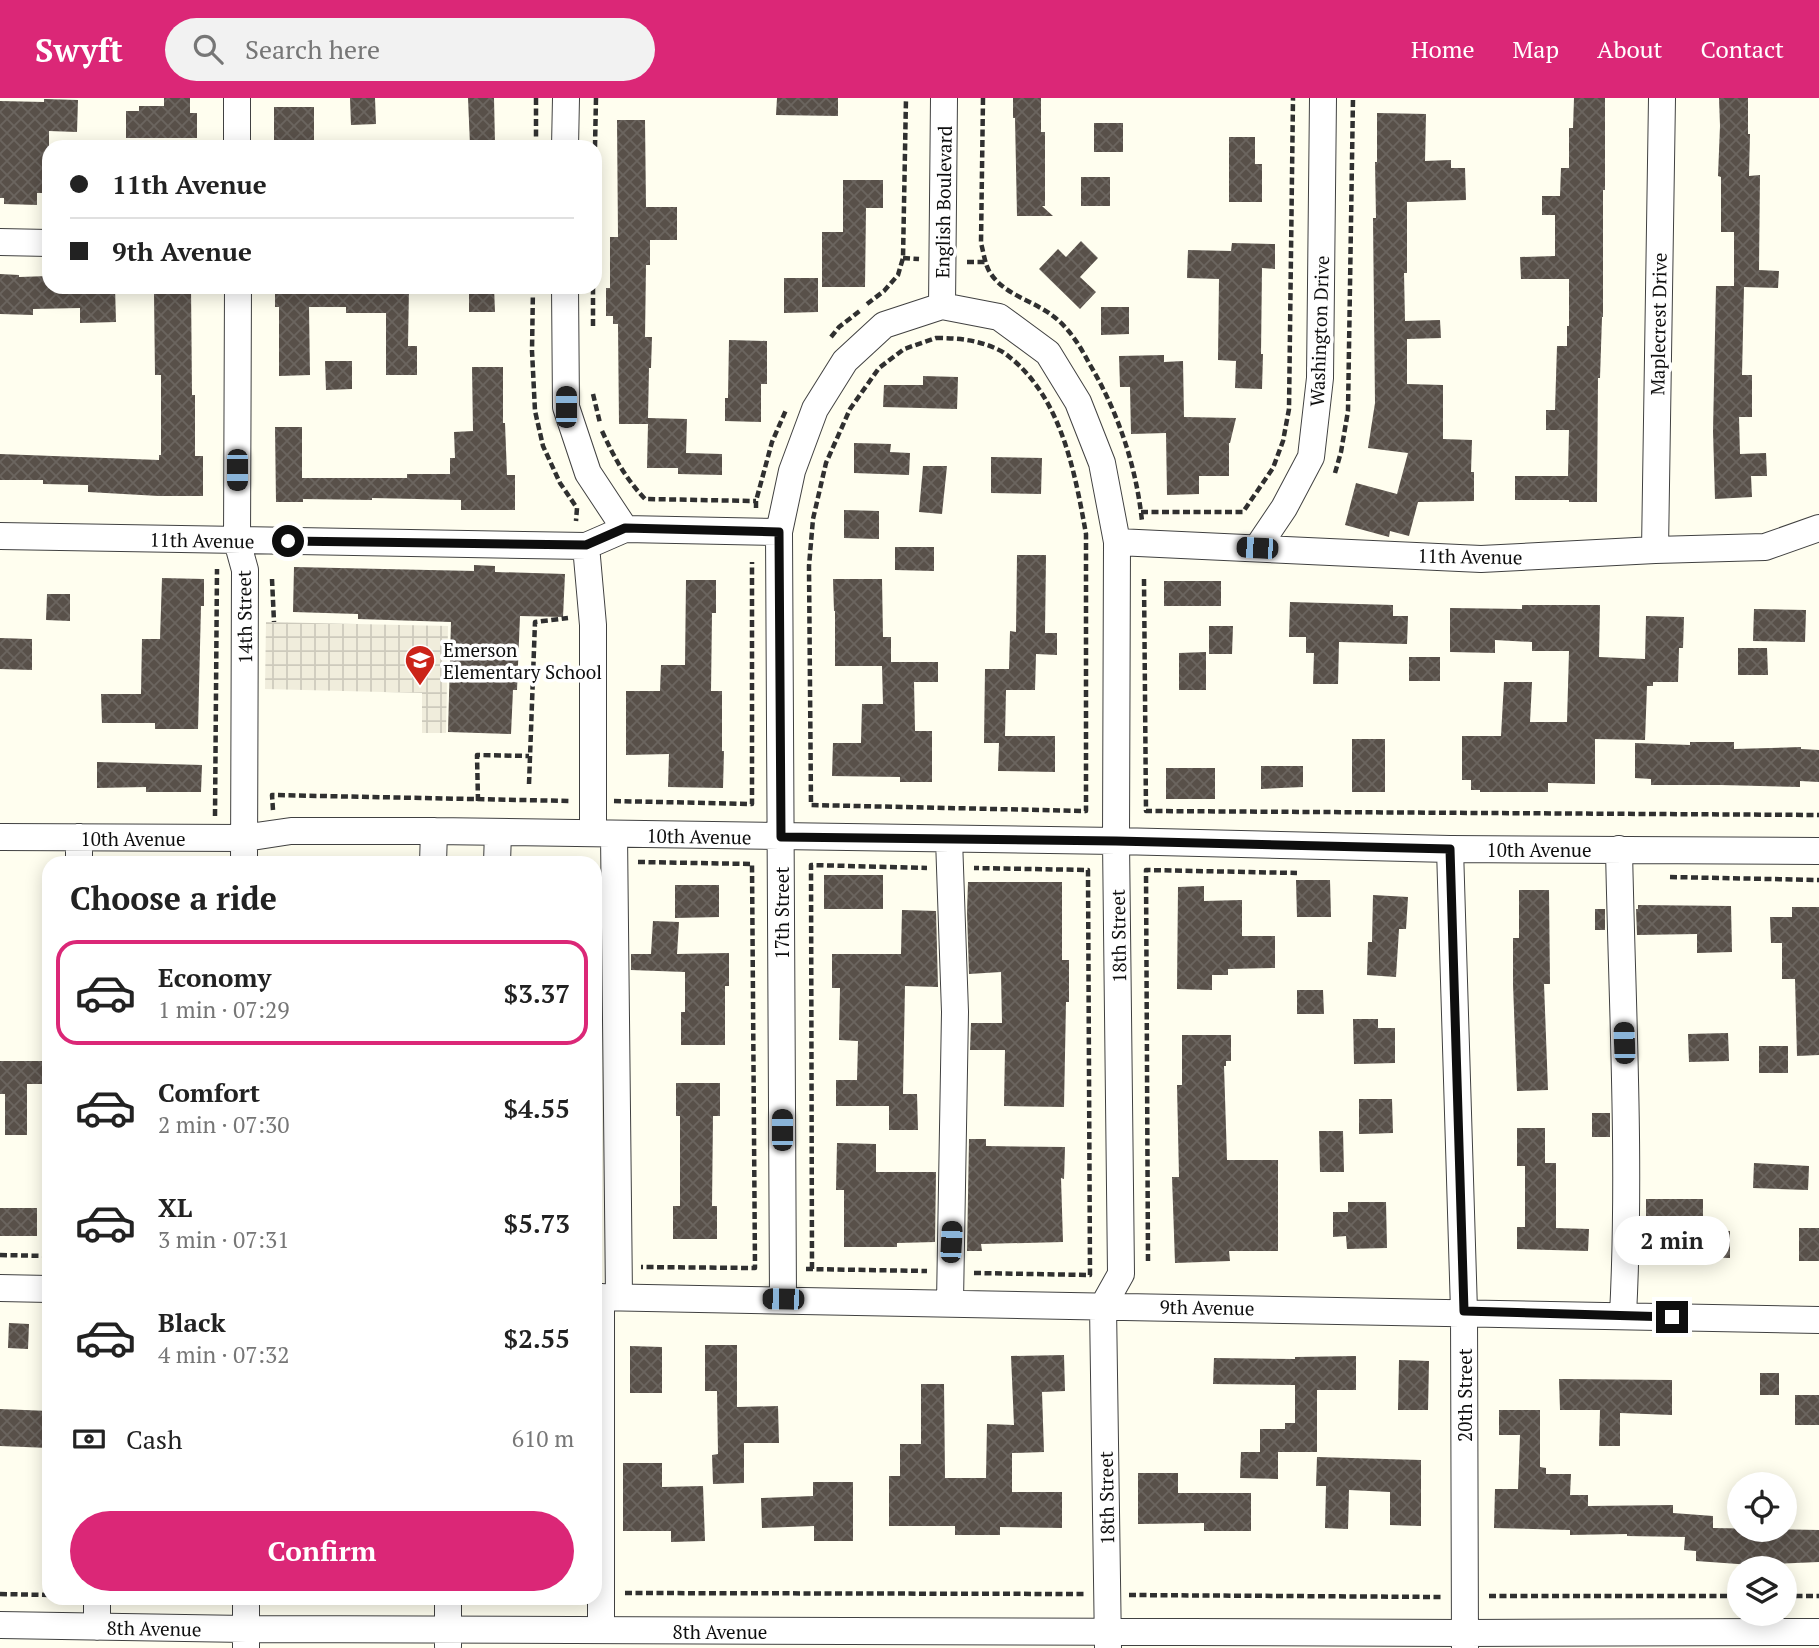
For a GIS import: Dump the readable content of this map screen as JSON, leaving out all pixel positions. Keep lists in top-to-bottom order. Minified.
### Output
{"streets":{"street":["English Boulevard","Maplecrest Drive","Washington Drive","11th Avenue","14th Street","10th Avenue","17th Street","18th Street","9th Avenue","20th Street","8th Avenue"]},"crossings":[["English Boulevard","17th Street"],["English Boulevard","18th Street"],["Maplecrest Drive","11th Avenue"],["Washington Drive","11th Avenue"],["11th Avenue","14th Street"],["11th Avenue","17th Street"],["11th Avenue","18th Street"],["14th Street","10th Avenue"],["10th Avenue","17th Street"],["10th Avenue","18th Street"],["10th Avenue","20th Street"],["17th Street","18th Street"],["17th Street","9th Avenue"],["18th Street","9th Avenue"],["18th Street","8th Avenue"],["9th Avenue","20th Street"],["20th Street","8th Avenue"]],"places":{"school or university":["Emerson Elementary School"]},"page":{"header":"Swyft","search":"Search here","nav":["Home","Map","About","Contact"],"banner":["11th Avenue","9th Avenue"],"heading":"Choose a ride","list":[{"name":"Economy","note":"1 min · 07:29","value":"$3.37"},{"name":"Comfort","note":"2 min · 07:30","value":"$4.55"},{"name":"XL","note":"3 min · 07:31","value":"$5.73"},{"name":"Black","note":"4 min · 07:32","value":"$2.55"}],"bubble":"2 min","pay":["Cash","610 m"],"buttons":"Confirm"}}
